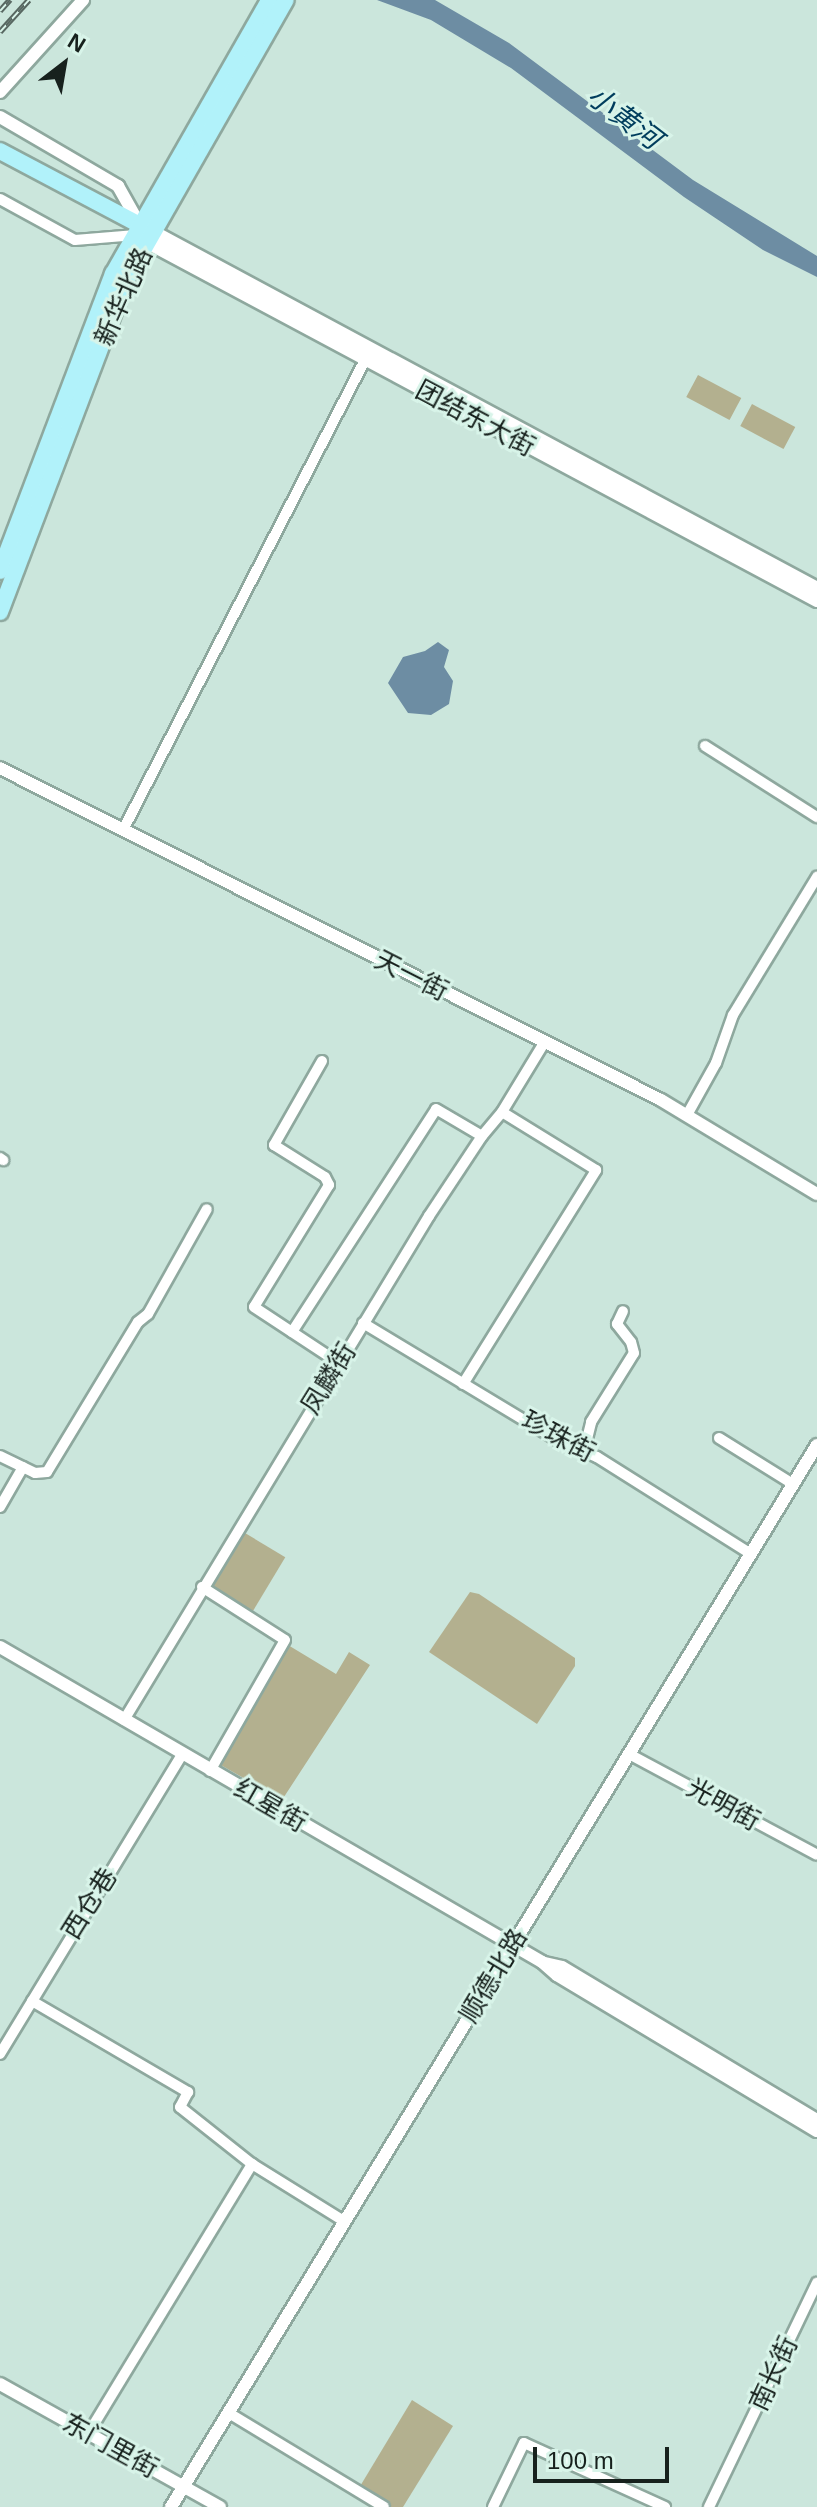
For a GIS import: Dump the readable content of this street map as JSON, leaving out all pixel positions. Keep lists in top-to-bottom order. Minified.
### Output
{"streets":{"main road":["新华北路","团结东大街"],"street":["天一街","凤麟街","珍珠街","光明街","红星街","西仓巷","顺德北路","南长街","东门里街"]},"crossings":[["新华北路","团结东大街"],["天一街","凤麟街"],["凤麟街","珍珠街"],["凤麟街","红星街"],["珍珠街","顺德北路"],["光明街","顺德北路"],["红星街","西仓巷"],["红星街","顺德北路"],["顺德北路","东门里街"]],"water":["小黄河"],"scale_bar":"100 m","north":"top right"}
